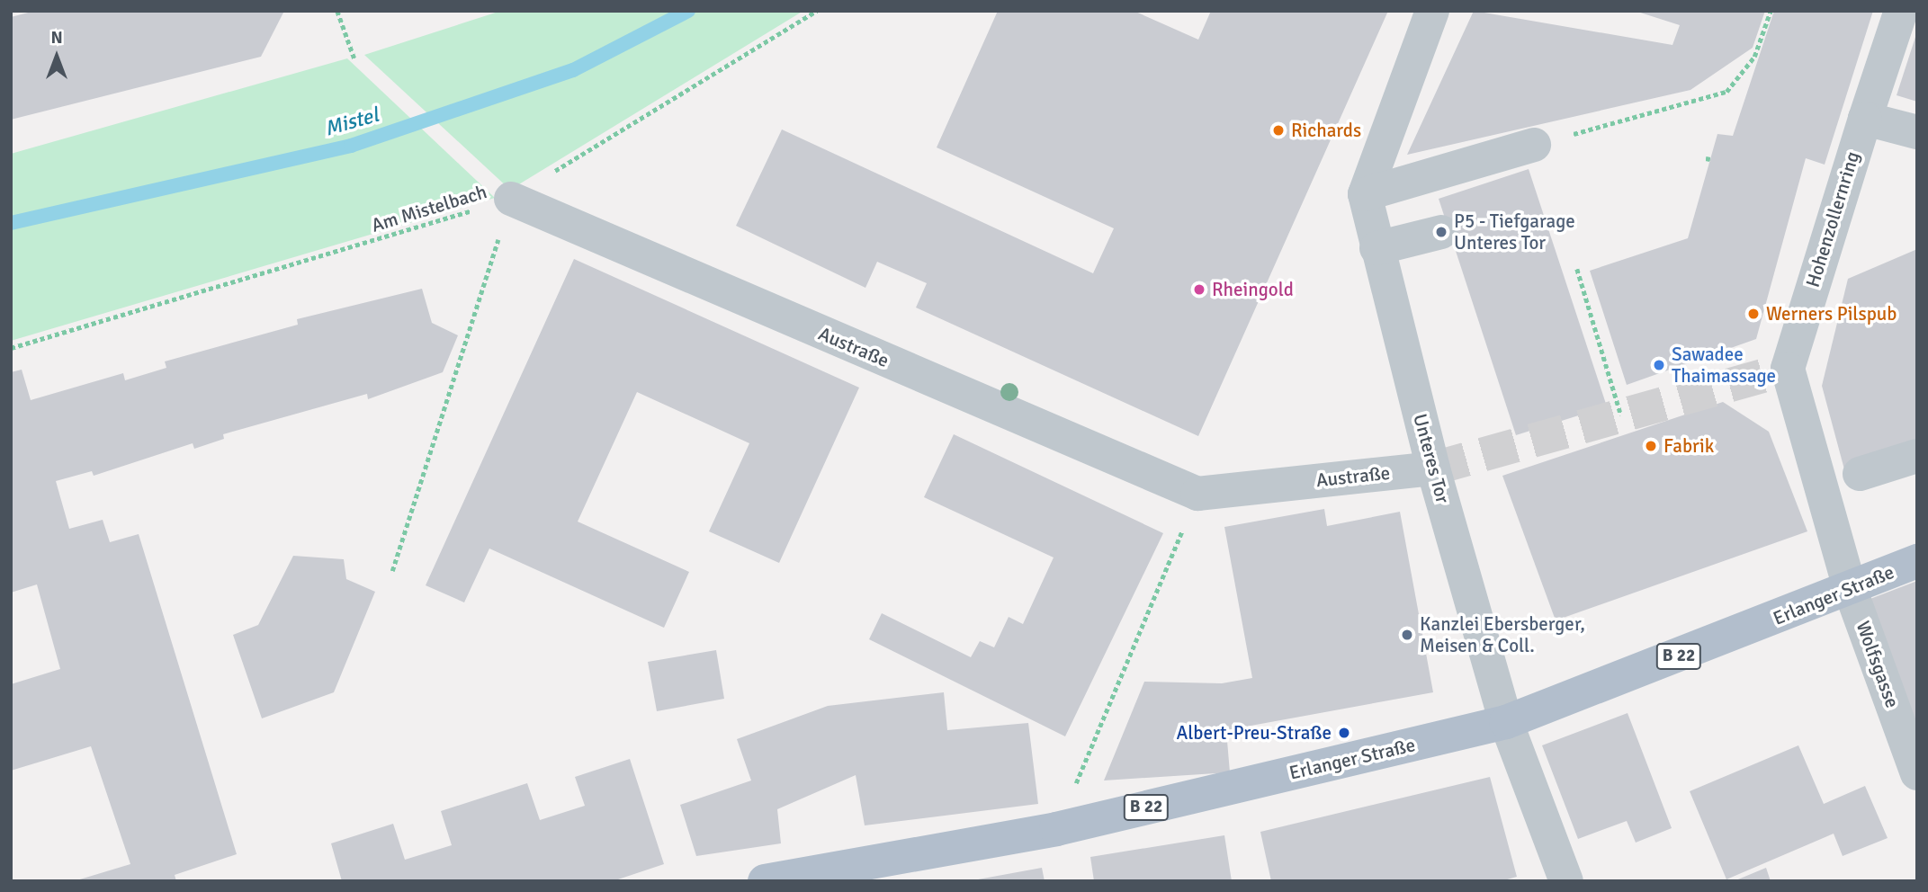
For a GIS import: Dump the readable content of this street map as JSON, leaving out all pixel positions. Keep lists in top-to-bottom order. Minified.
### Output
{"streets":{"main road":["Erlanger Straße","B 22"],"street":["Hohenzollernring","Austraße","Unteres Tor","Wolfsgasse"],"path":["Am Mistelbach"]},"crossings":[["Am Mistelbach","Austraße"],["Hohenzollernring","Erlanger Straße"],["Hohenzollernring","Wolfsgasse"],["Austraße","Unteres Tor"],["Unteres Tor","Erlanger Straße"],["Erlanger Straße","Wolfsgasse"]],"water":["Mistel"],"places":["Richards","P5 - Tiefgarage Unteres Tor","Rheingold","Werners Pilspub","Sawadee Thaimassage","Fabrik","Kanzlei Ebersberger, Meisen & Coll.","Albert-Preu-Straße"],"north":"top"}
